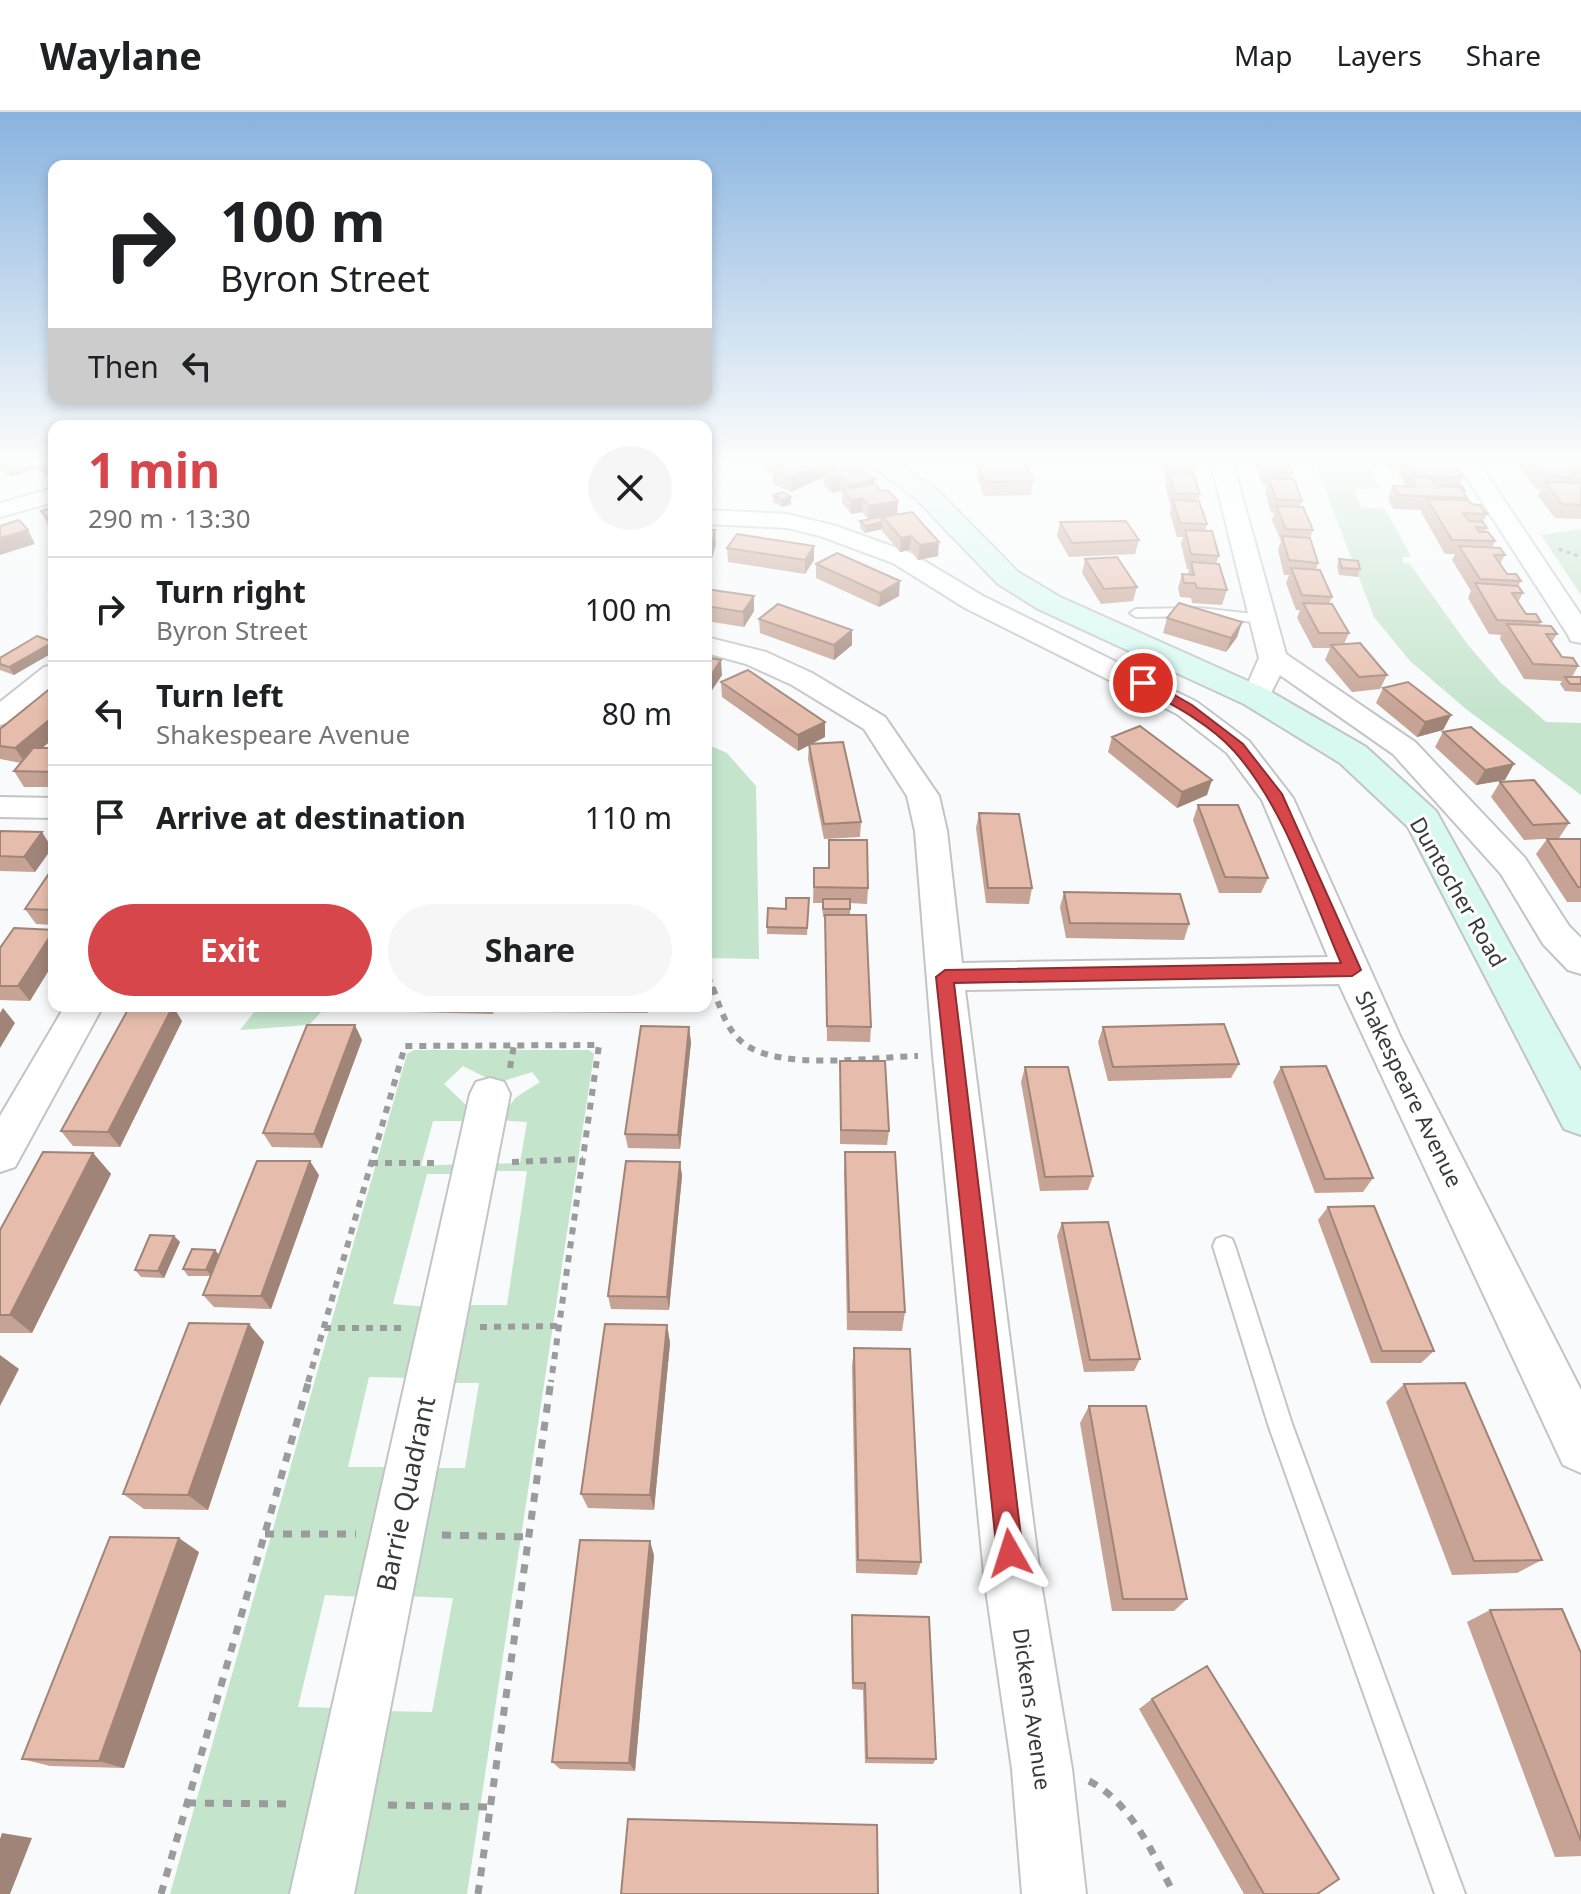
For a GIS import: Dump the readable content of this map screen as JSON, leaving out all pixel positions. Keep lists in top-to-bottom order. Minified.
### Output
{"streets":{"main road":["Duntocher Road"],"street":["Shakespeare Avenue","Barrie Quadrant","Dickens Avenue"]},"page":{"header":"Waylane","nav":["Map","Layers","Share"],"turn":["100 m","Byron Street"],"then":"Then","heading":["1 min","290 m · 13:30"],"list":[{"name":"Turn right","note":"Byron Street","value":"100 m"},{"name":"Turn left","note":"Shakespeare Avenue","value":"80 m"},{"name":"Arrive at destination","value":"110 m"}],"buttons":["Exit","Share"]}}
